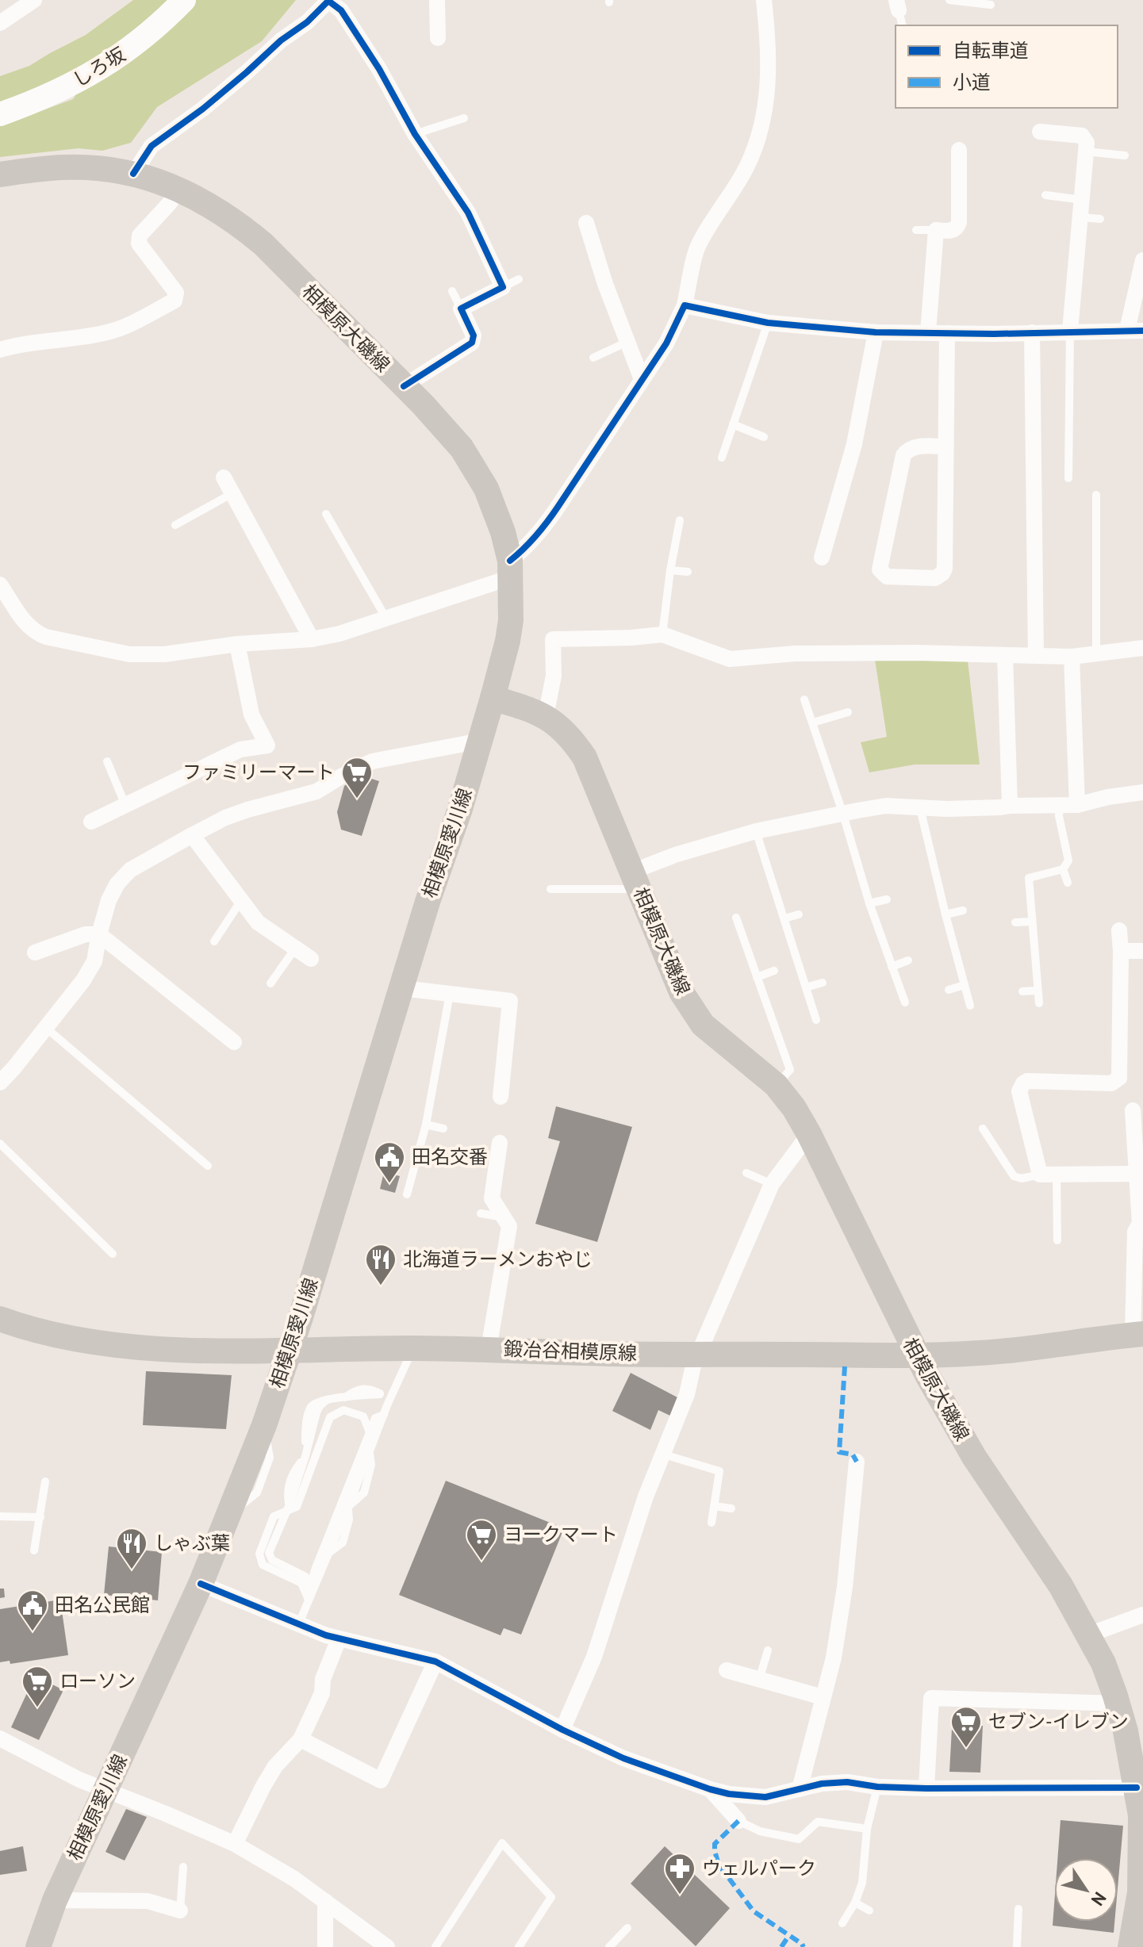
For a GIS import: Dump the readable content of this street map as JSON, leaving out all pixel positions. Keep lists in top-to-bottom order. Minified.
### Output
{"streets":{"main road":["相模原大磯線","相模原愛川線","鍛冶谷相模原線"],"street":["しろ坂"]},"crossings":[["相模原大磯線","相模原愛川線"],["相模原大磯線","鍛冶谷相模原線"],["相模原愛川線","鍛冶谷相模原線"]],"places":{"supermarket":["ファミリーマート","ヨークマート","ローソン","セブン-イレブン"],"public building":["田名交番","田名公民館"],"restaurant":["北海道ラーメンおやじ","しゃぶ葉"],"pharmacy":["ウェルパーク"]},"legend":["自転車道","小道"],"north":"bottom right"}
